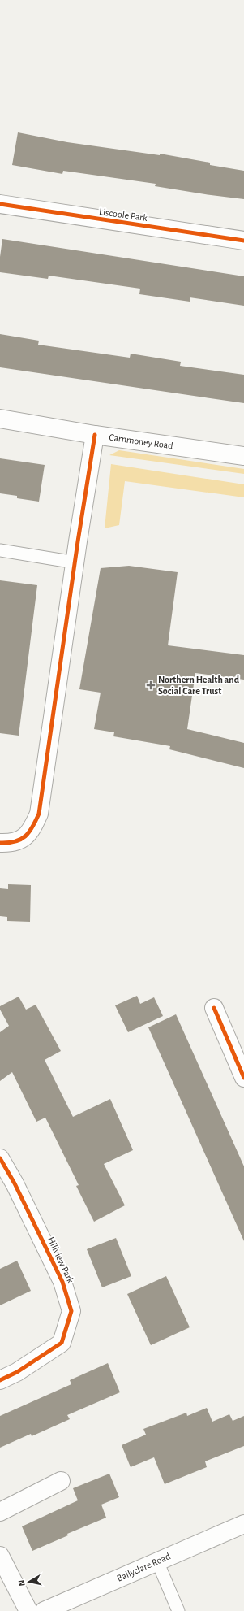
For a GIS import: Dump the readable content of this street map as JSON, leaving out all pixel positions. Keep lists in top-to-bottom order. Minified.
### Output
{"streets":{"street":["Liscoole Park","Carnmoney Road","Hillview Park","Ballyclare Road"]},"places":{"health":["Northern Health and Social Care Trust"]},"north":"left"}
